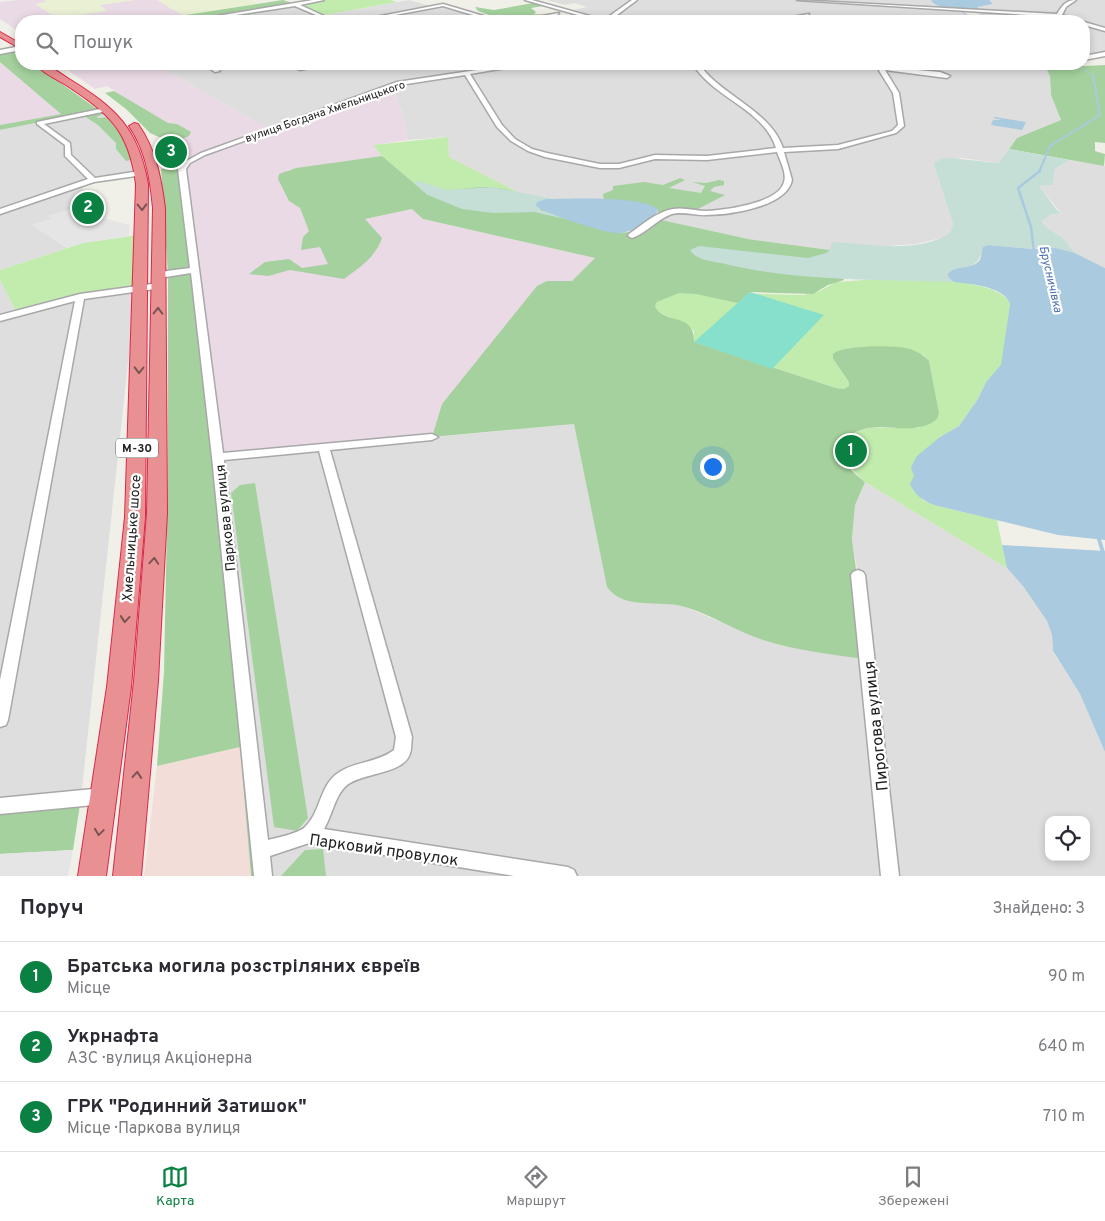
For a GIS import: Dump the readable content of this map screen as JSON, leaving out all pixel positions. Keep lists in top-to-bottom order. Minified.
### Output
{"streets":{"highway":["М-30","Хмельницьке шосе"],"street":["вулиця Богдана Хмельницького","Паркова вулиця","Пирогова вулиця","Парковий провулок"]},"crossings":[["вулиця Богдана Хмельницького","Паркова вулиця"],["Паркова вулиця","Парковий провулок"]],"water":["Брусничівка"],"page":{"search":"Пошук","pins":["3","2","1"],"heading":["Поруч","Знайдено: 3"],"list":[{"mark":"1","name":"Братська могила розстріляних євреїв","note":"Місце","value":"90 m"},{"mark":"2","name":"Укрнафта","note":"АЗС · вулиця Акціонерна","value":"640 m"},{"mark":"3","name":"ГРК \"Родинний Затишок\"","note":"Місце · Паркова вулиця","value":"710 m"}],"nav":["Карта","Маршрут","Збережені"]}}
